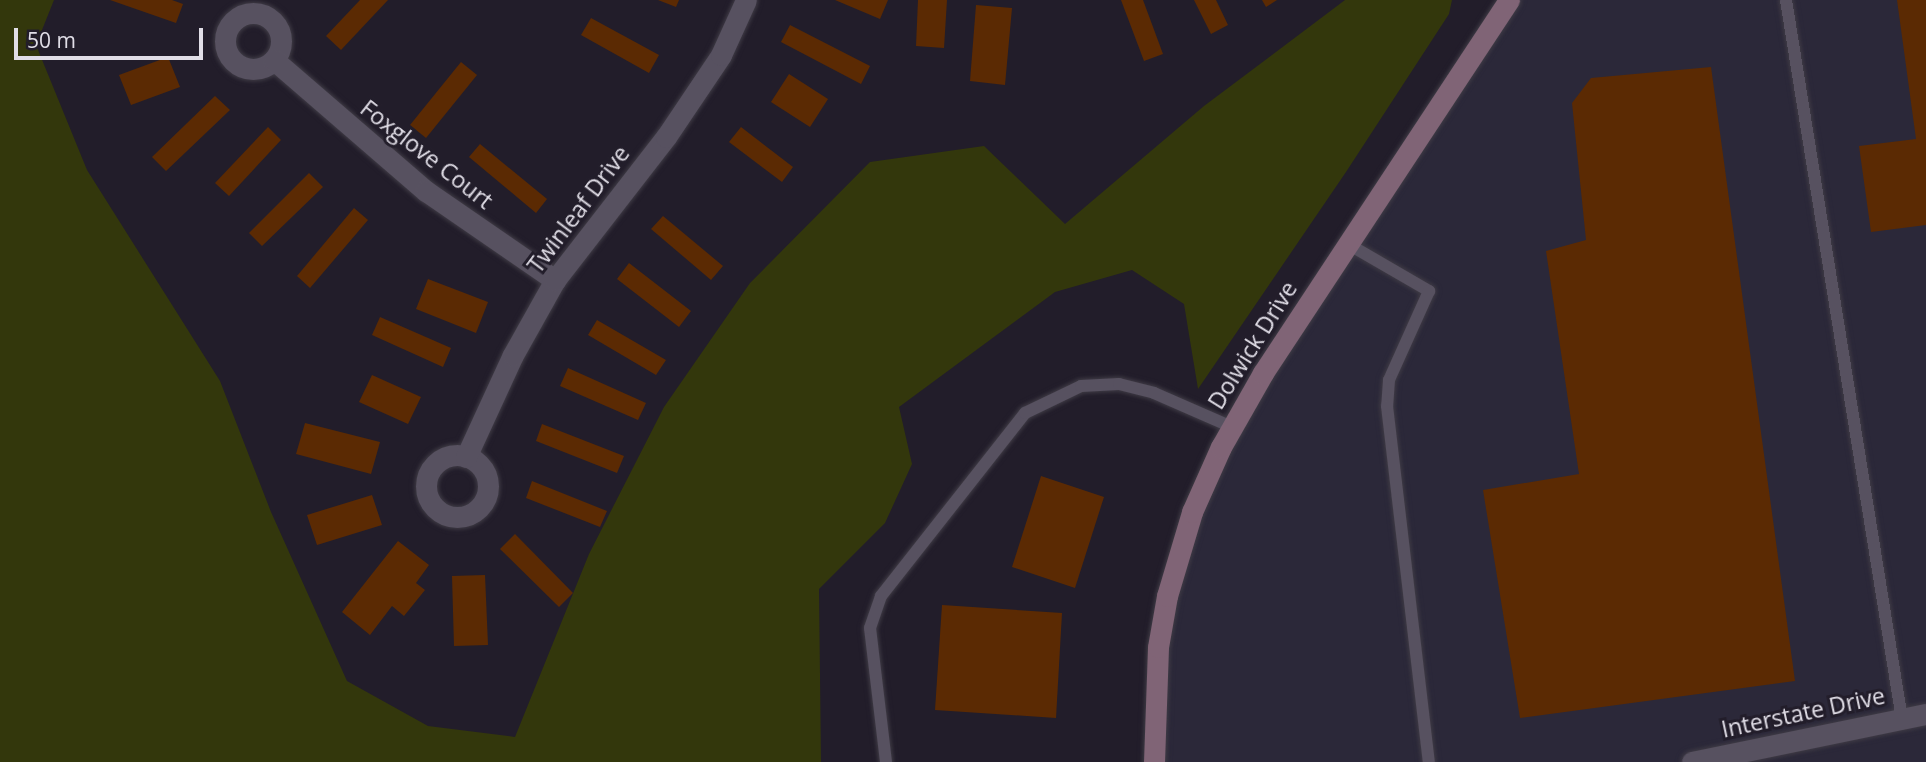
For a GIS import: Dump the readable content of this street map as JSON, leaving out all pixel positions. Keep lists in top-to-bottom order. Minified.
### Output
{"streets":{"main road":["Dolwick Drive"],"street":["Foxglove Court","Twinleaf Drive","Interstate Drive"]},"crossings":[["Foxglove Court","Twinleaf Drive"]],"scale_bar":"50 m"}
